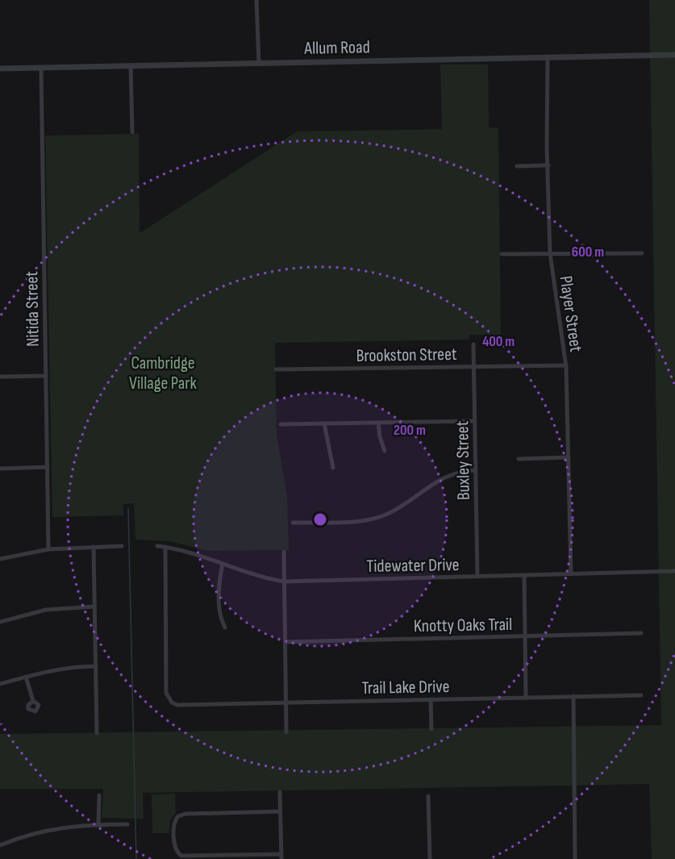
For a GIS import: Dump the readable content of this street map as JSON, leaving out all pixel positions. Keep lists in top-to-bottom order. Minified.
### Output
{"streets":{"street":["Allum Road","Nitida Street","Player Street","Brookston Street","Buxley Street","Tidewater Drive","Knotty Oaks Trail","Trail Lake Drive"]},"crossings":[["Allum Road","Nitida Street"],["Allum Road","Player Street"],["Player Street","Brookston Street"],["Player Street","Tidewater Drive"],["Brookston Street","Buxley Street"],["Buxley Street","Tidewater Drive"],["Tidewater Drive","Trail Lake Drive"]],"parks":["Cambridge Village Park"],"rings":["600 m","400 m","200 m"]}
